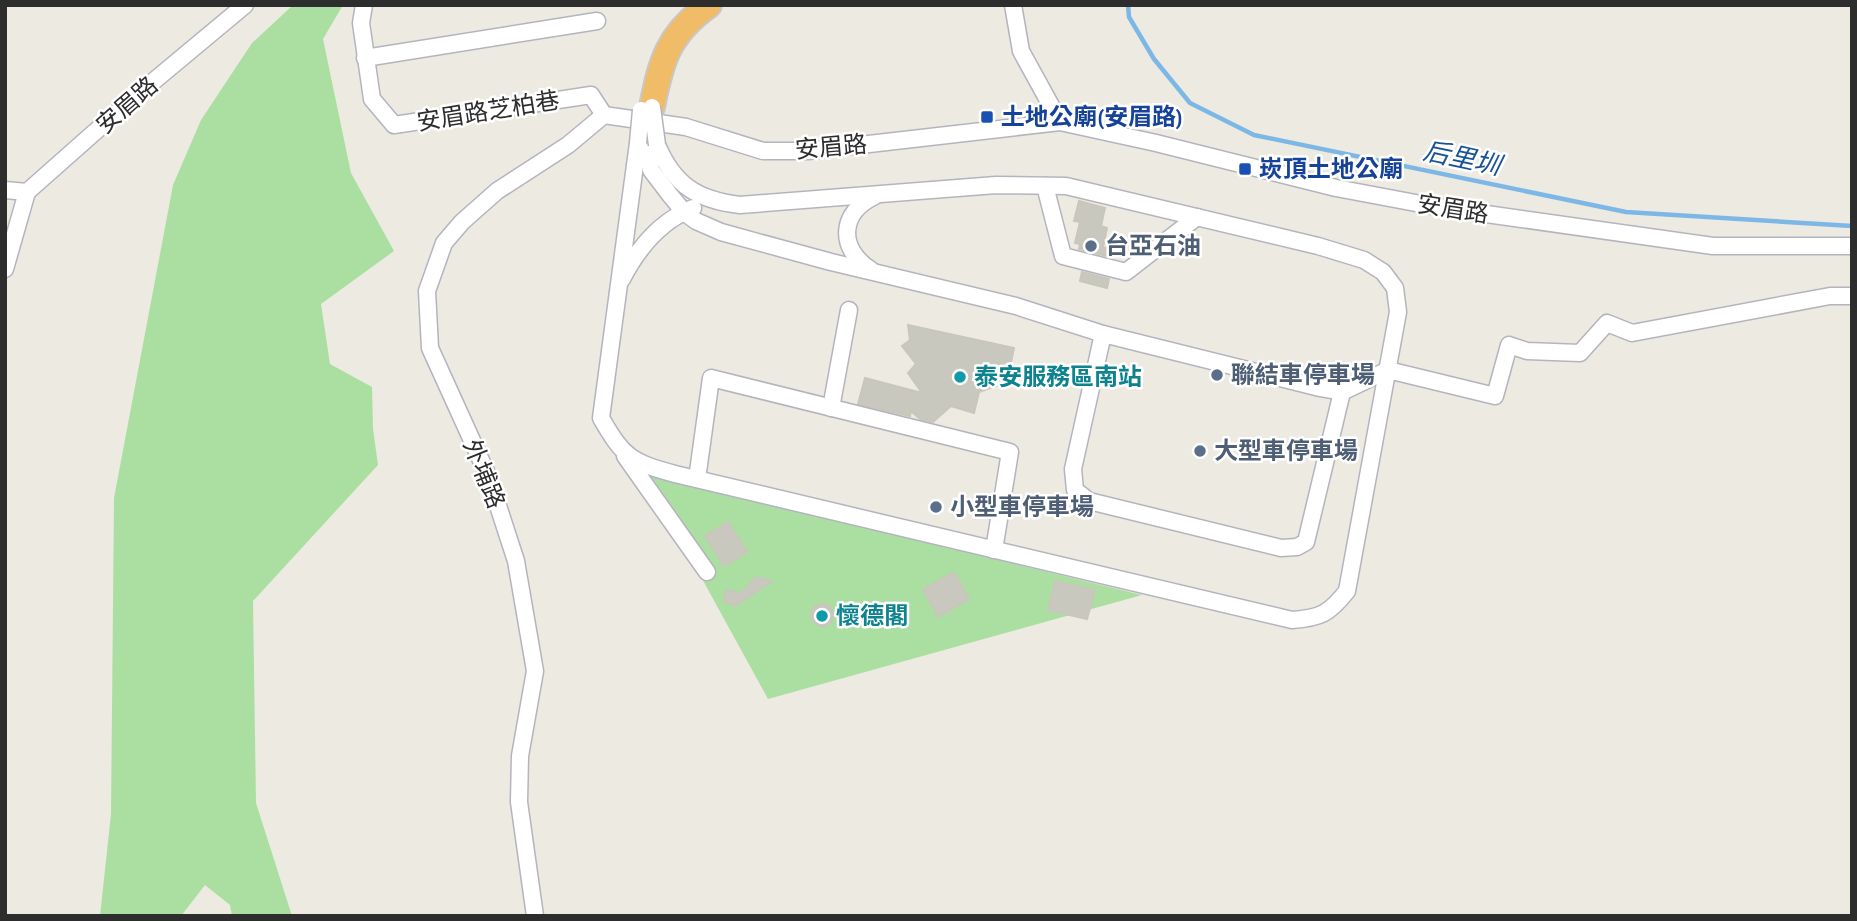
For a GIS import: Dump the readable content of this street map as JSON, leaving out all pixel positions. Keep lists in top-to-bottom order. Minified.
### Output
{"streets":{"street":["安眉路","安眉路芝柏巷","外埔路"]},"crossings":[["安眉路","安眉路芝柏巷"],["安眉路","外埔路"],["安眉路芝柏巷","外埔路"]],"water":["后里圳"],"places":{"transit":["土地公廟(安眉路)","崁頂土地公廟"],"other":["台亞石油","聯結車停車場","泰安服務區南站","大型車停車場","小型車停車場","懷德閣"]}}
